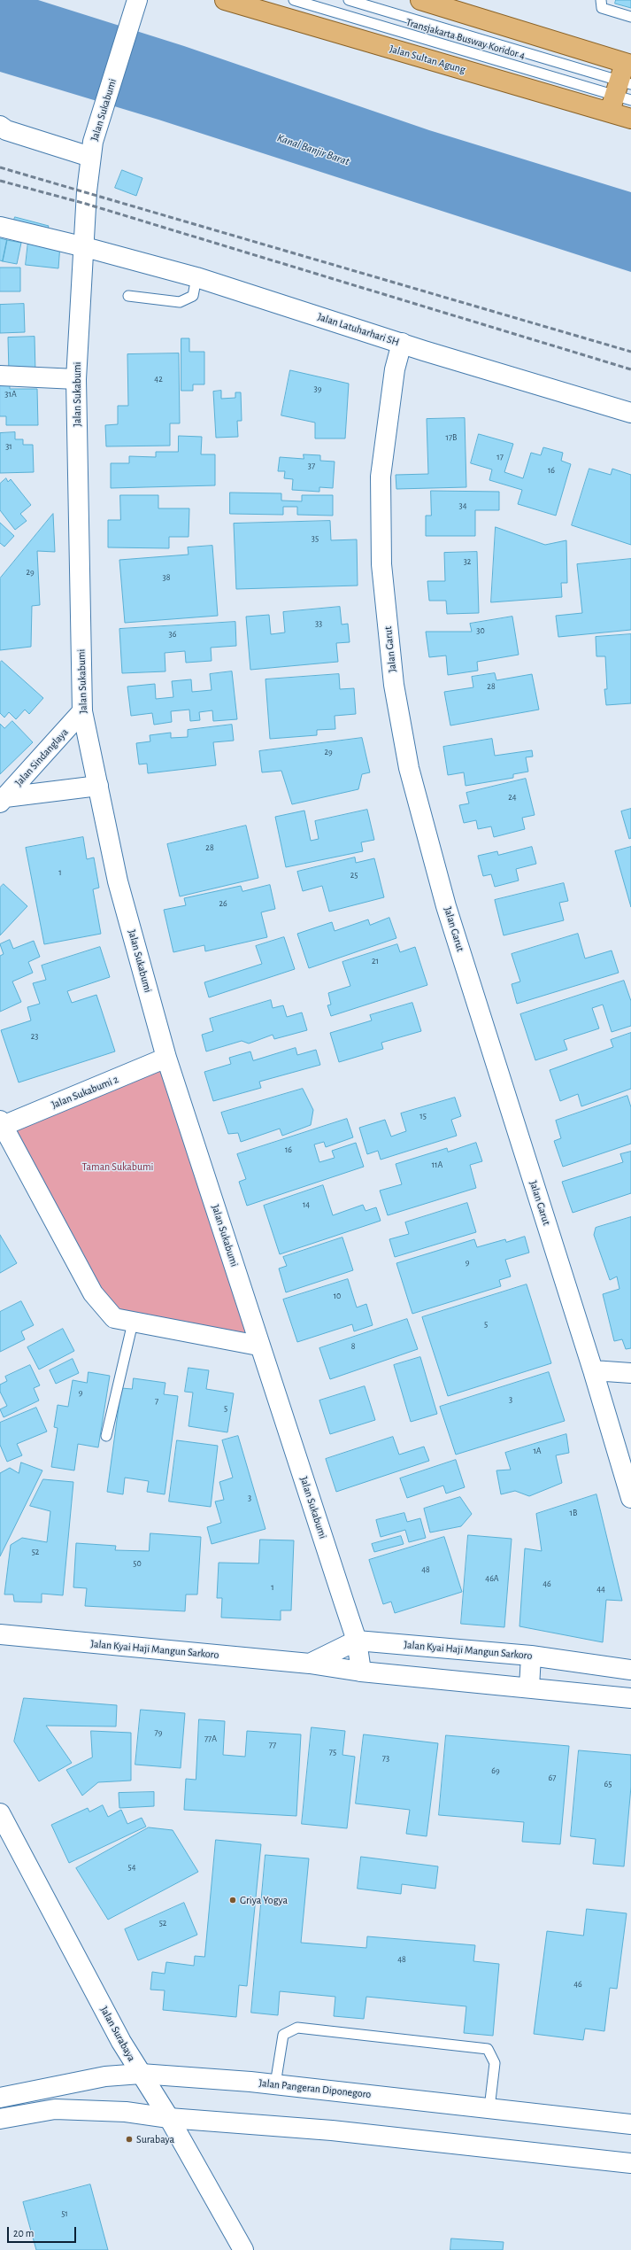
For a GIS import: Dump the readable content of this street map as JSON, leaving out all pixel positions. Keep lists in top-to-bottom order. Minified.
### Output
{"streets":{"main road":["Jalan Sultan Agung"],"street":["Jalan Sukabumi","Jalan Latuharhari SH","Jalan Garut","Jalan Sindanglaya","Jalan Sukabumi 2","Jalan Kyai Haji Mangun Sarkoro","Jalan Surabaya","Jalan Pangeran Diponegoro"],"lane":["Transjakarta Busway Koridor 4"]},"crossings":[["Transjakarta Busway Koridor 4","Jalan Sultan Agung"],["Jalan Sukabumi","Jalan Latuharhari SH"],["Jalan Sukabumi","Jalan Sindanglaya"],["Jalan Sukabumi","Jalan Sukabumi 2"],["Jalan Sukabumi","Jalan Kyai Haji Mangun Sarkoro"],["Jalan Latuharhari SH","Jalan Garut"],["Jalan Surabaya","Jalan Pangeran Diponegoro"]],"water":["Kanal Banjir Barat"],"parks":["Taman Sukabumi"],"places":["Griya Yogya","Surabaya"],"house_numbers":["42","39","31A","17B","31","17","37","16","34","35","32","29","38","33","30","36","28","29","24","28","1","25","26","21","23","15","16","11A","14","9","10","5","8","9","3","7","5","1A","3","1B","52","50","48","46A","46","1","44","79","77A","77","75","73","69","67","65","54","52","48","46","51"],"scale_bar":"20 m"}
